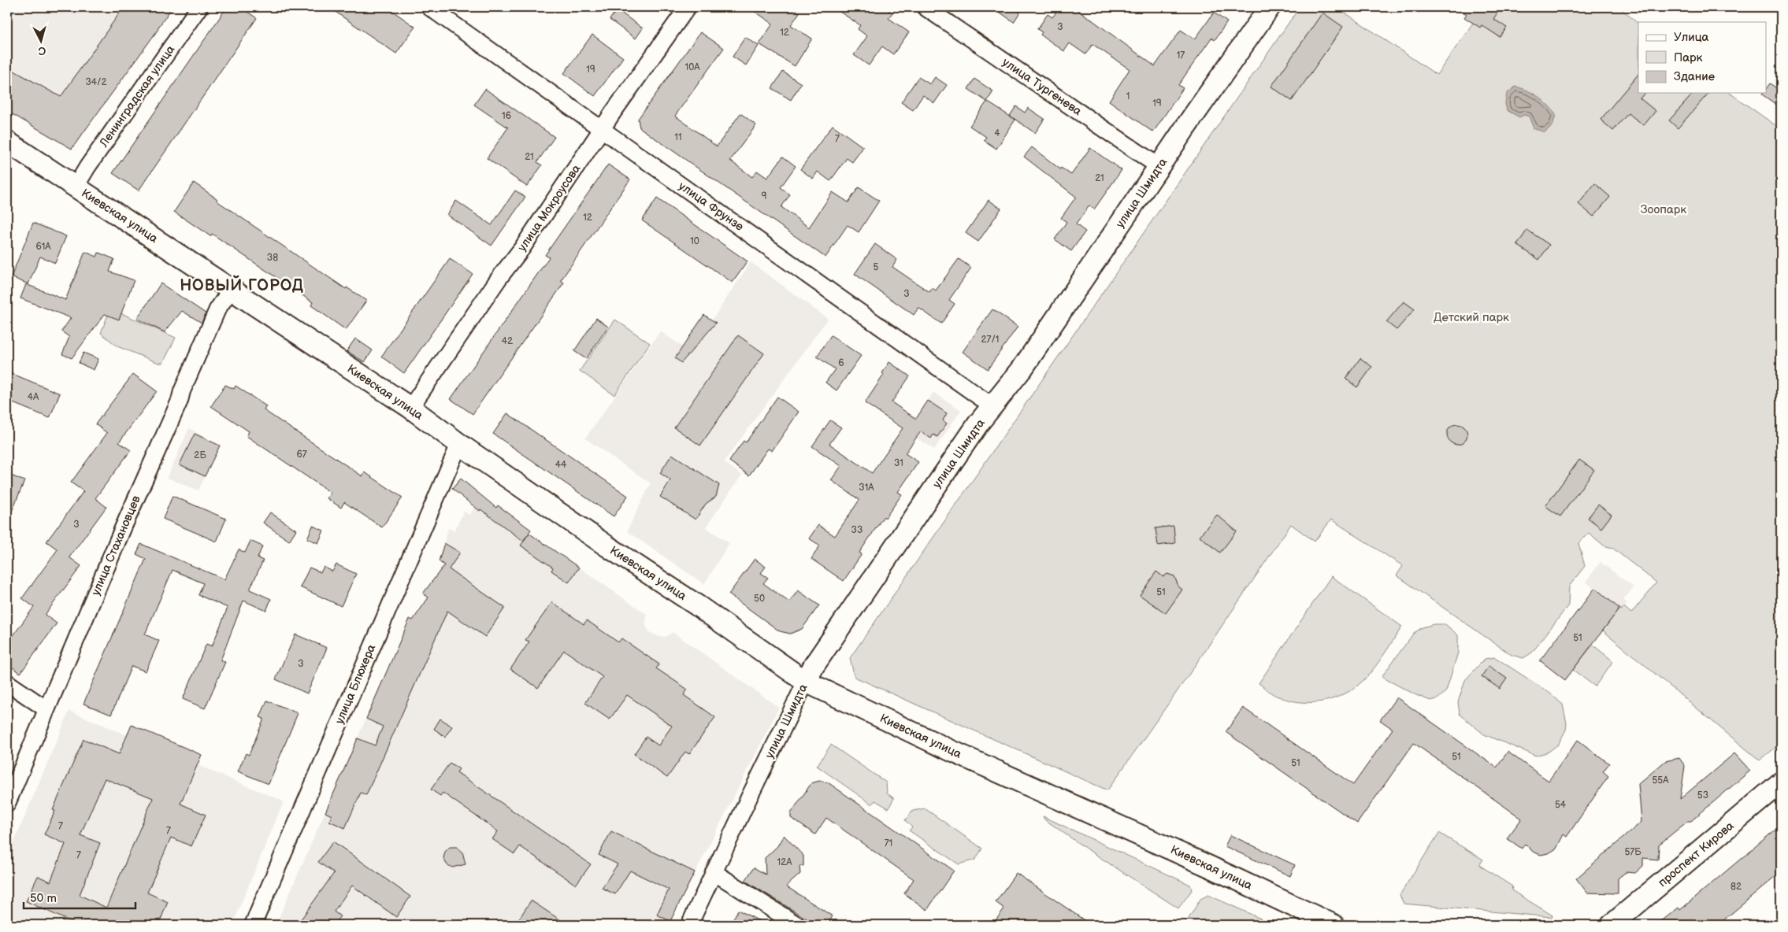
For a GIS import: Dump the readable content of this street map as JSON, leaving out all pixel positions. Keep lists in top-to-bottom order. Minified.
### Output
{"streets":{"main road":["улица Шмидта","Киевская улица","проспект Кирова"],"street":["улица Тургенева","Ленинградская улица","улица Фрунзе","улица Мокроусова","улица Стахановцев","улица Блюхера"]},"crossings":[["улица Тургенева","улица Шмидта"],["Ленинградская улица","Киевская улица"],["улица Шмидта","улица Фрунзе"],["улица Шмидта","Киевская улица"],["улица Фрунзе","улица Мокроусова"],["улица Мокроусова","Киевская улица"],["Киевская улица","улица Стахановцев"],["Киевская улица","улица Блюхера"]],"districts":["НОВЫЙ ГОРОД"],"parks":["Зоопарк","Детский парк"],"house_numbers":["3","12","17","10А","19","34/2","1","19","16","4","11","7","21","21","9","12","10","61А","38","5","3","27/1","42","6","4А","67","2Б","31","44","31А","3","33","51","50","51","3","51","51","55А","53","54","7","7","71","57Б","7","12А","82"],"legend":["Улица","Парк","Здание"],"scale_bar":"50 m","north":"bottom"}
